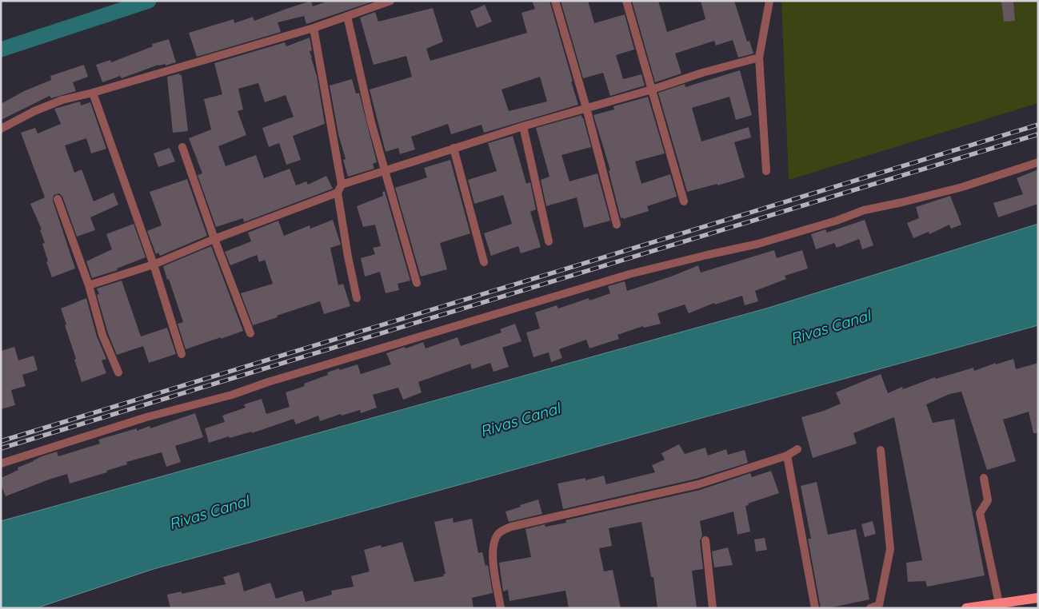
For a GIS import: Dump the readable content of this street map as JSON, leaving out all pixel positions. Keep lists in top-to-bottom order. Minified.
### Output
{"water":["Rivas Canal"]}
